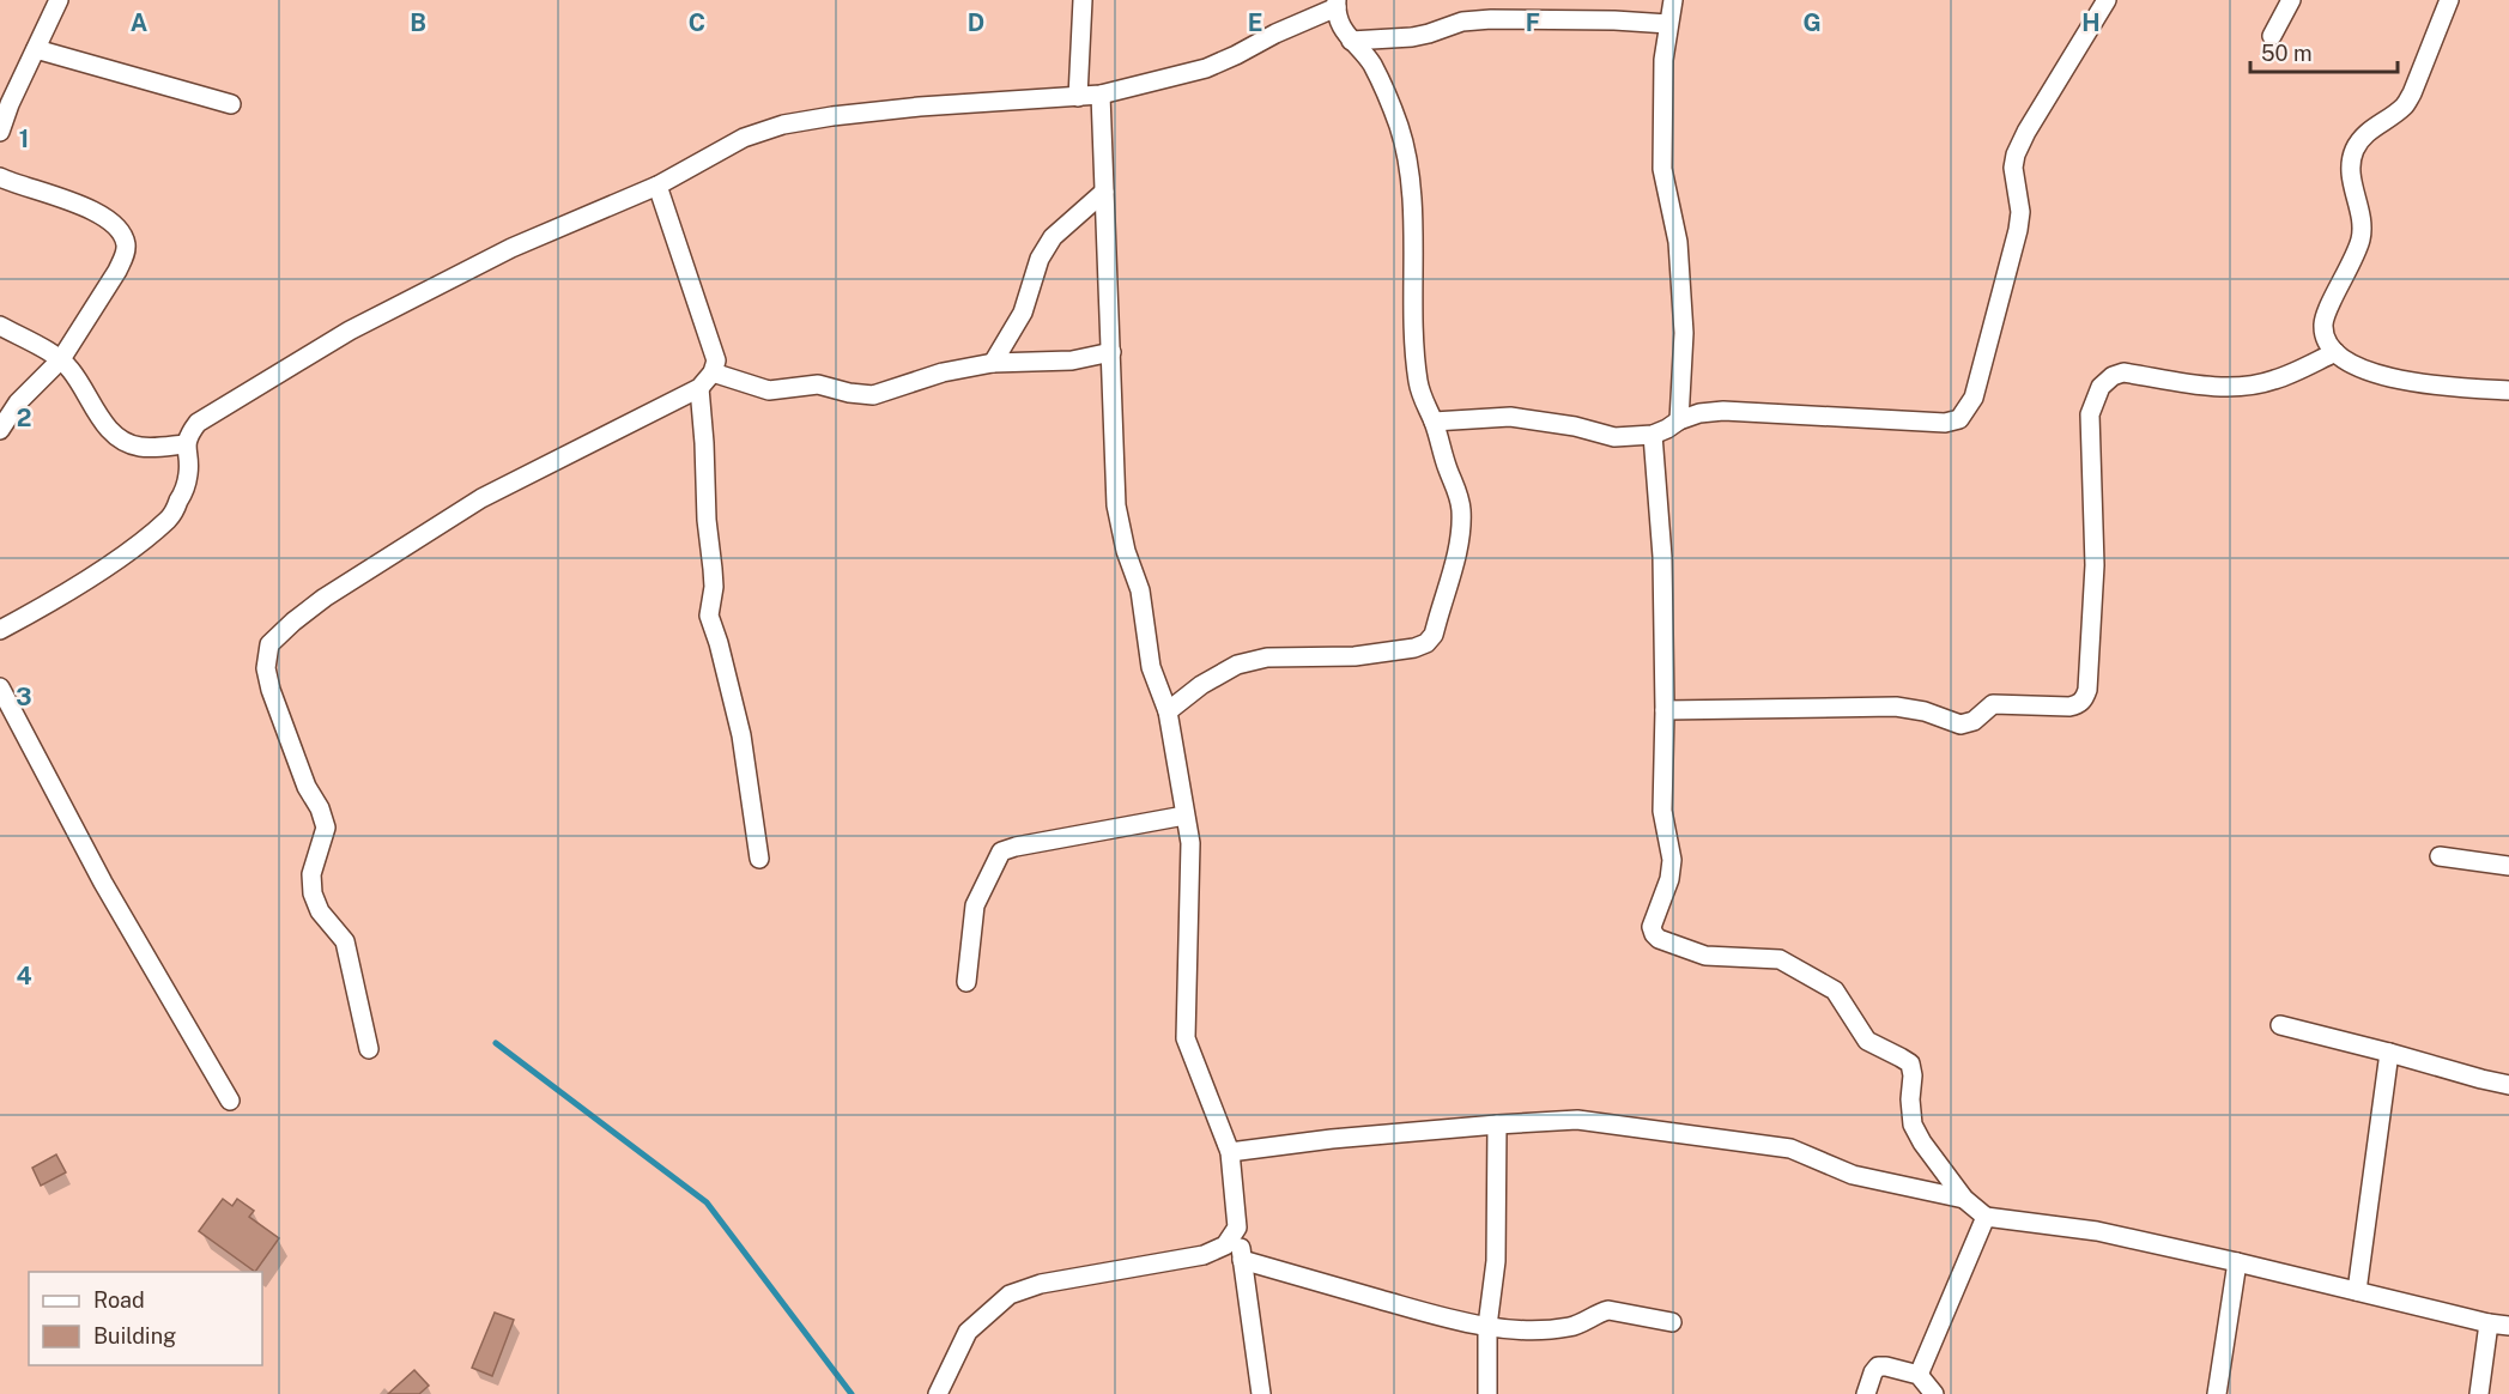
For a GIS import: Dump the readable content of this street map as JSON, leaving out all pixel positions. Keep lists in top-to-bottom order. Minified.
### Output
{"legend":["Road","Building"],"scale_bar":"50 m","grid":{"columns":["A","B","C","D","E","F","G","H"],"rows":["1","2","3","4"]}}
